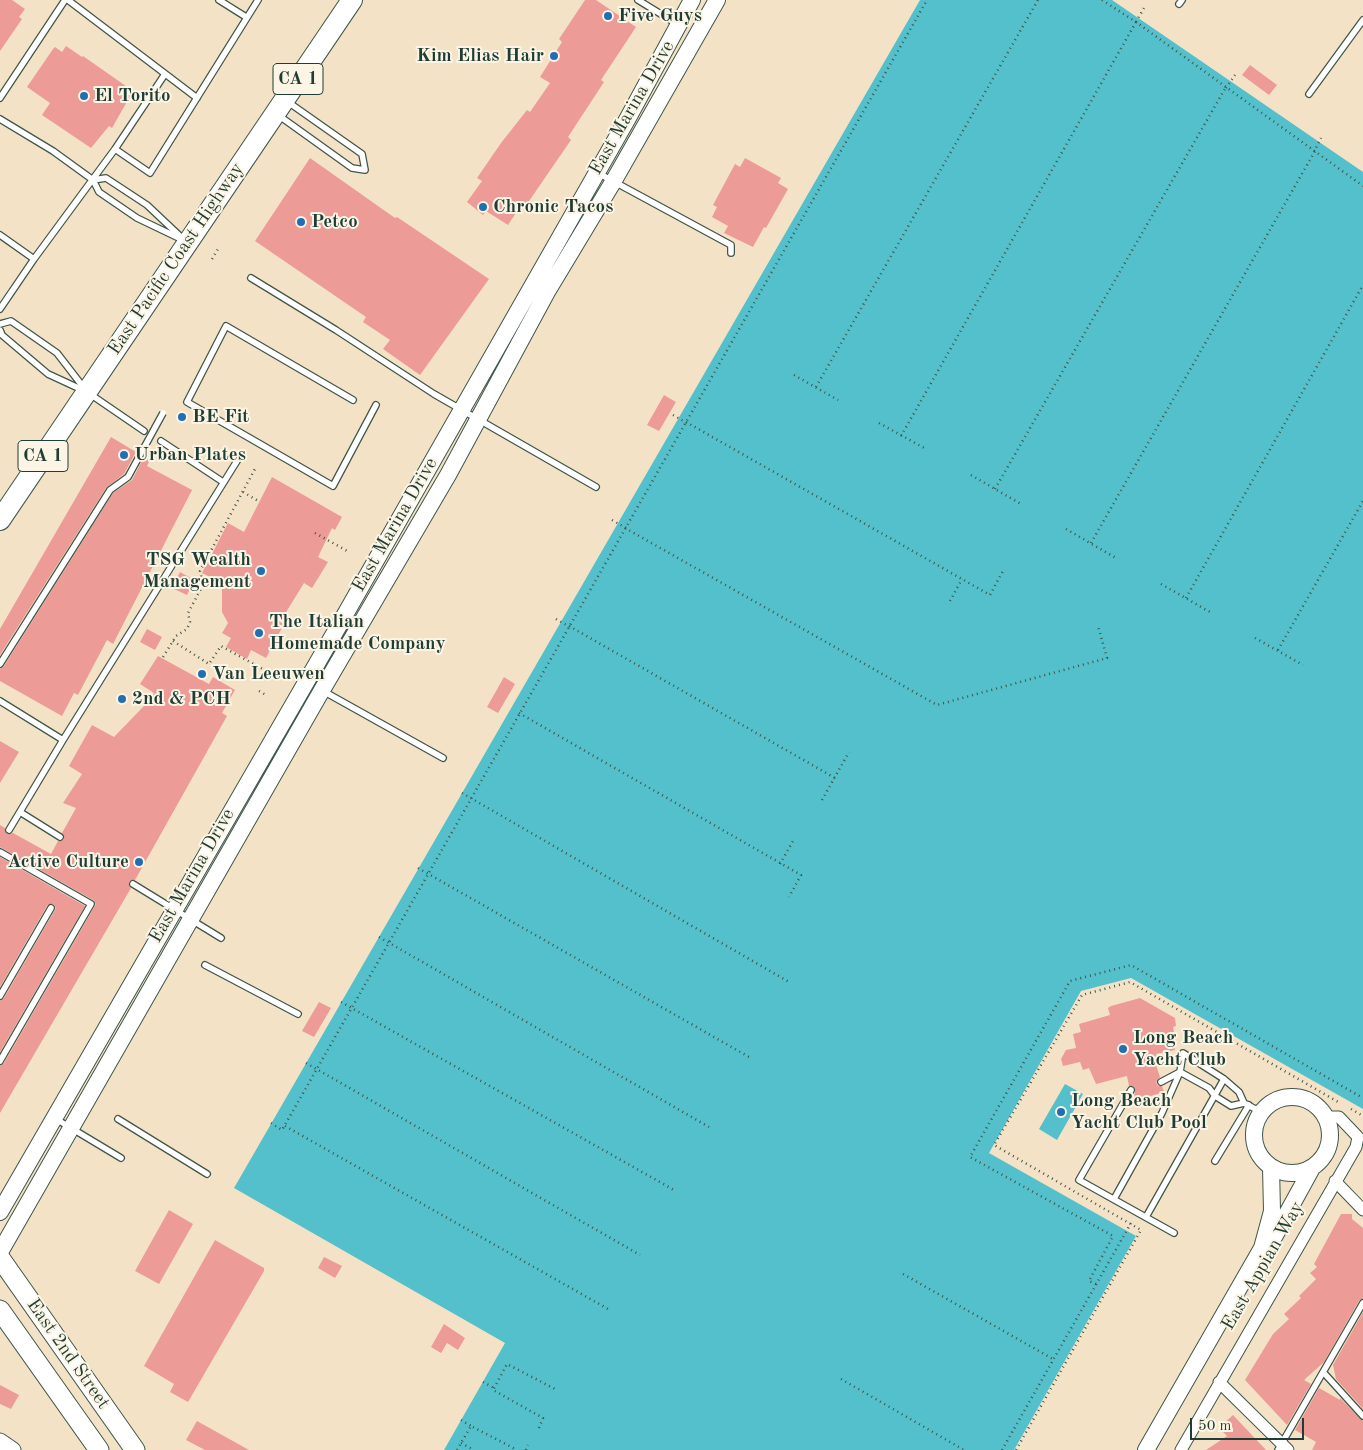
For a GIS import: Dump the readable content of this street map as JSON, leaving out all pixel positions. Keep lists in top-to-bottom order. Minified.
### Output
{"streets":{"highway":["CA 1","East Pacific Coast Highway"],"main road":["East Marina Drive","East Appian Way","East 2nd Street"]},"places":["Five Guys","Kim Elias Hair","El Torito","Chronic Tacos","Petco","BE Fit","Urban Plates","TSG Wealth Management","The Italian Homemade Company","Van Leeuwen","2nd & PCH","Active Culture","Long Beach Yacht Club","Long Beach Yacht Club Pool"],"scale_bar":"50 m"}
